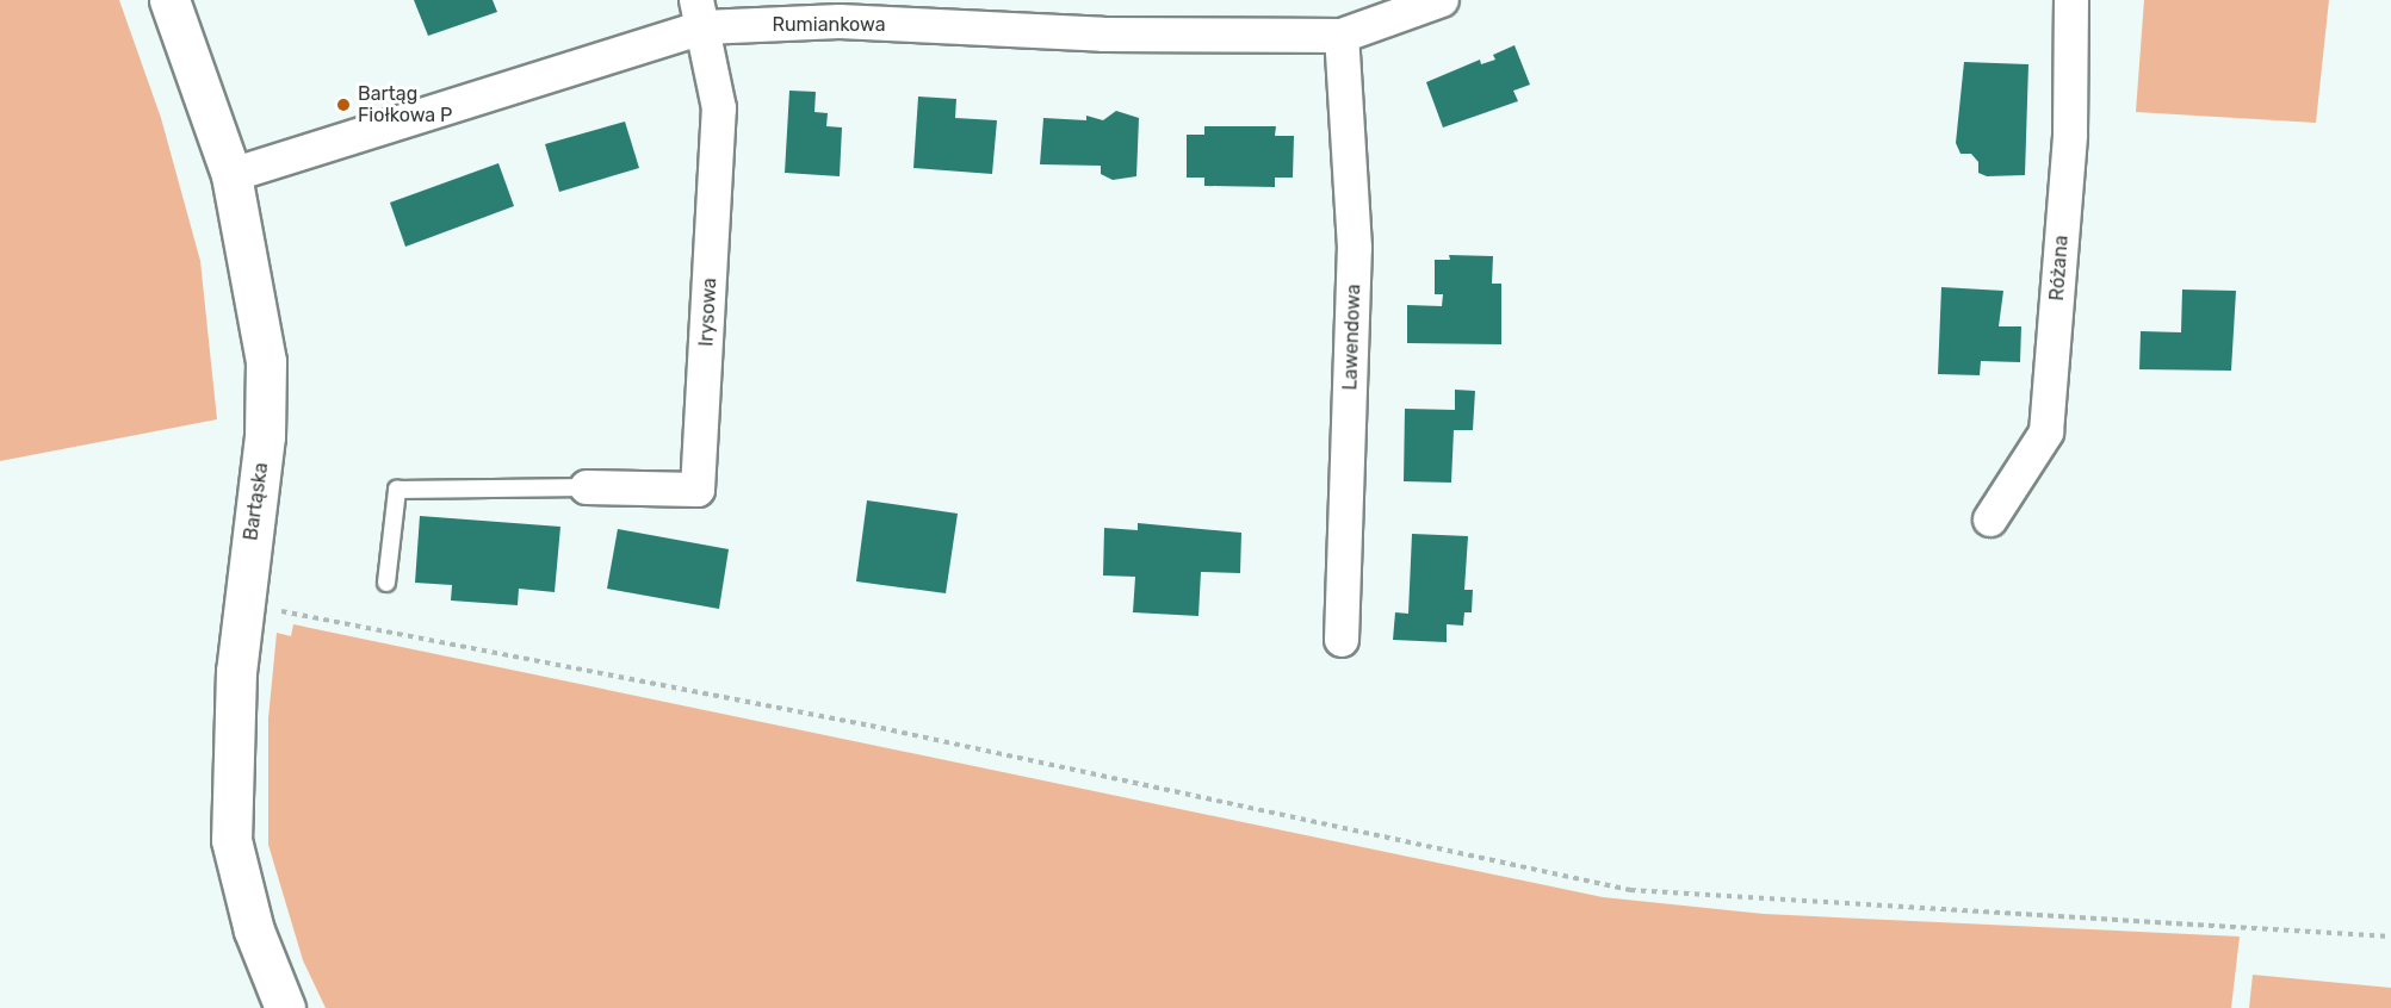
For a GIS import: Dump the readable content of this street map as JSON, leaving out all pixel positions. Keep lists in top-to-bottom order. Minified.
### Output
{"streets":{"street":["Rumiankowa","Różana","Irysowa","Lawendowa","Bartąska"]},"crossings":[["Rumiankowa","Irysowa"],["Rumiankowa","Lawendowa"],["Rumiankowa","Bartąska"]],"places":["Bartąg Fiołkowa P"]}
